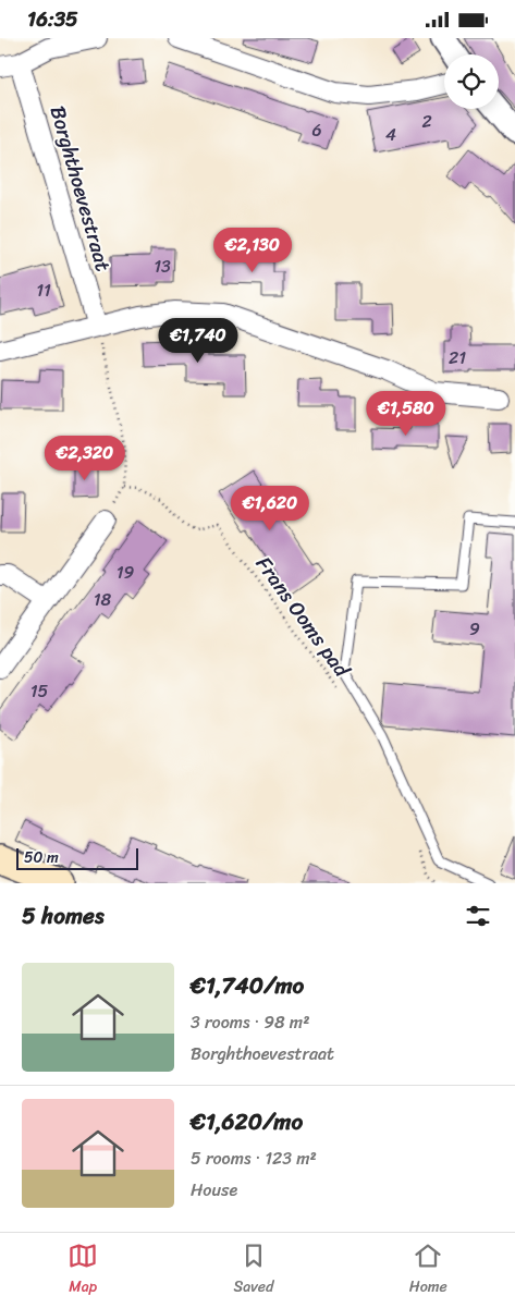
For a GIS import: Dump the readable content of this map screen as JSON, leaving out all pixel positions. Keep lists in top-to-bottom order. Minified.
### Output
{"streets":{"street":["Borghthoevestraat"],"path":["Frans Ooms pad"]},"house_numbers":["2","6","4","13","11","21","19","18","9","15"],"scale_bar":"50 m","page":{"status":"16:35","price":["€2,130","€1,740","€1,580","€2,320","€1,620"],"scale":"50 m","heading":"5 homes","list":[{"name":"€1,740/mo","note":"3 rooms · 98 m² · Borghthoevestraat"},{"name":"€1,620/mo","note":"5 rooms · 123 m² · House"}],"tabs":["Map","Saved","Home"]}}
